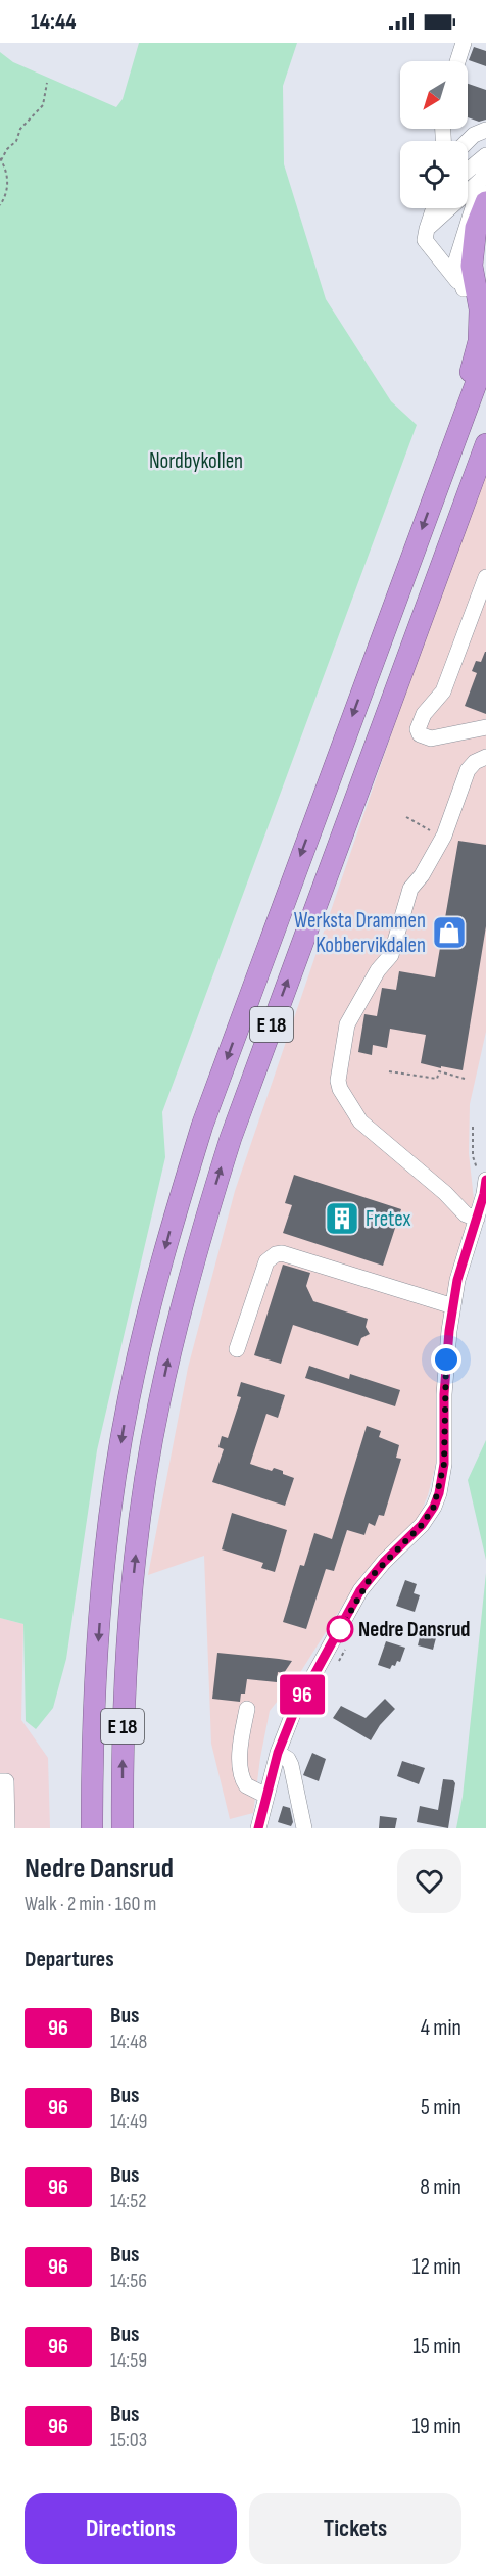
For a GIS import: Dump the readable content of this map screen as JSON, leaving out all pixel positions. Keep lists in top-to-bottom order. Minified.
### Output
{"streets":{"highway":["E 18"]},"parks":["Nordbykollen"],"places":{"shop":["Werksta Drammen Kobbervikdalen"],"building":["Fretex"],"other":["Nedre Dansrud"]},"lines":["bus line 96"],"north":"bottom left","page":{"status":"14:44","on_map":"96","heading":[["Nedre Dansrud","Walk · 2 min · 160 m"],"Departures"],"list":[{"mark":"96","name":"Bus","note":"14:48","value":"4 min"},{"mark":"96","name":"Bus","note":"14:49","value":"5 min"},{"mark":"96","name":"Bus","note":"14:52","value":"8 min"},{"mark":"96","name":"Bus","note":"14:56","value":"12 min"},{"mark":"96","name":"Bus","note":"14:59","value":"15 min"},{"mark":"96","name":"Bus","note":"15:03","value":"19 min"}],"buttons":["Directions","Tickets"]}}
